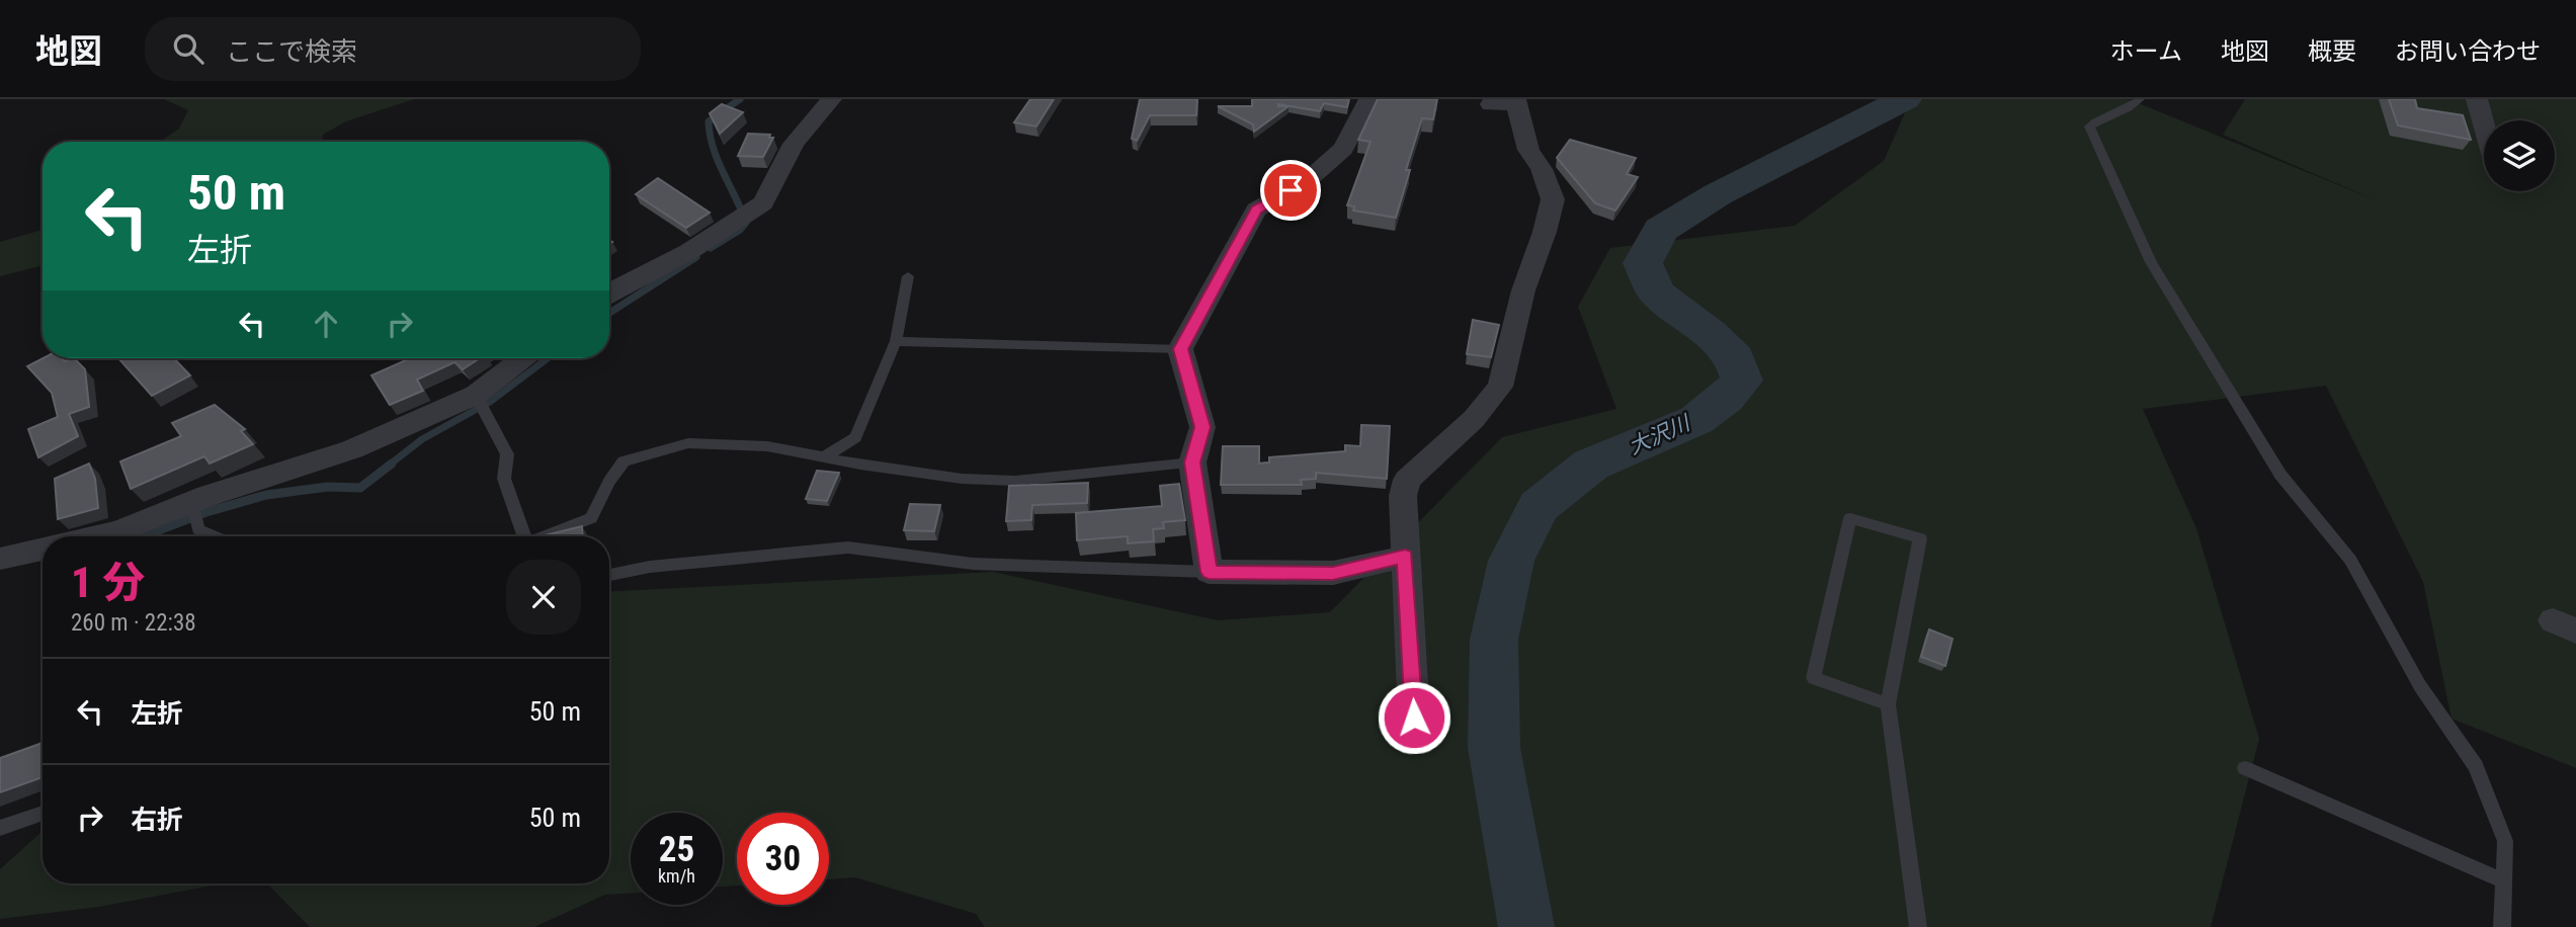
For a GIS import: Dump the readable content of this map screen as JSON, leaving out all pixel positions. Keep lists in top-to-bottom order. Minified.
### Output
{"water":["大沢川"],"page":{"header":"地図","search":"ここで検索","nav":["ホーム","地図","概要","お問い合わせ"],"turn":["50 m","左折"],"heading":["1 分","260 m · 22:38"],"list":[{"name":"左折","value":"50 m"},{"name":"右折","value":"50 m"}],"speed":"25 km/h","limit":"30"}}
